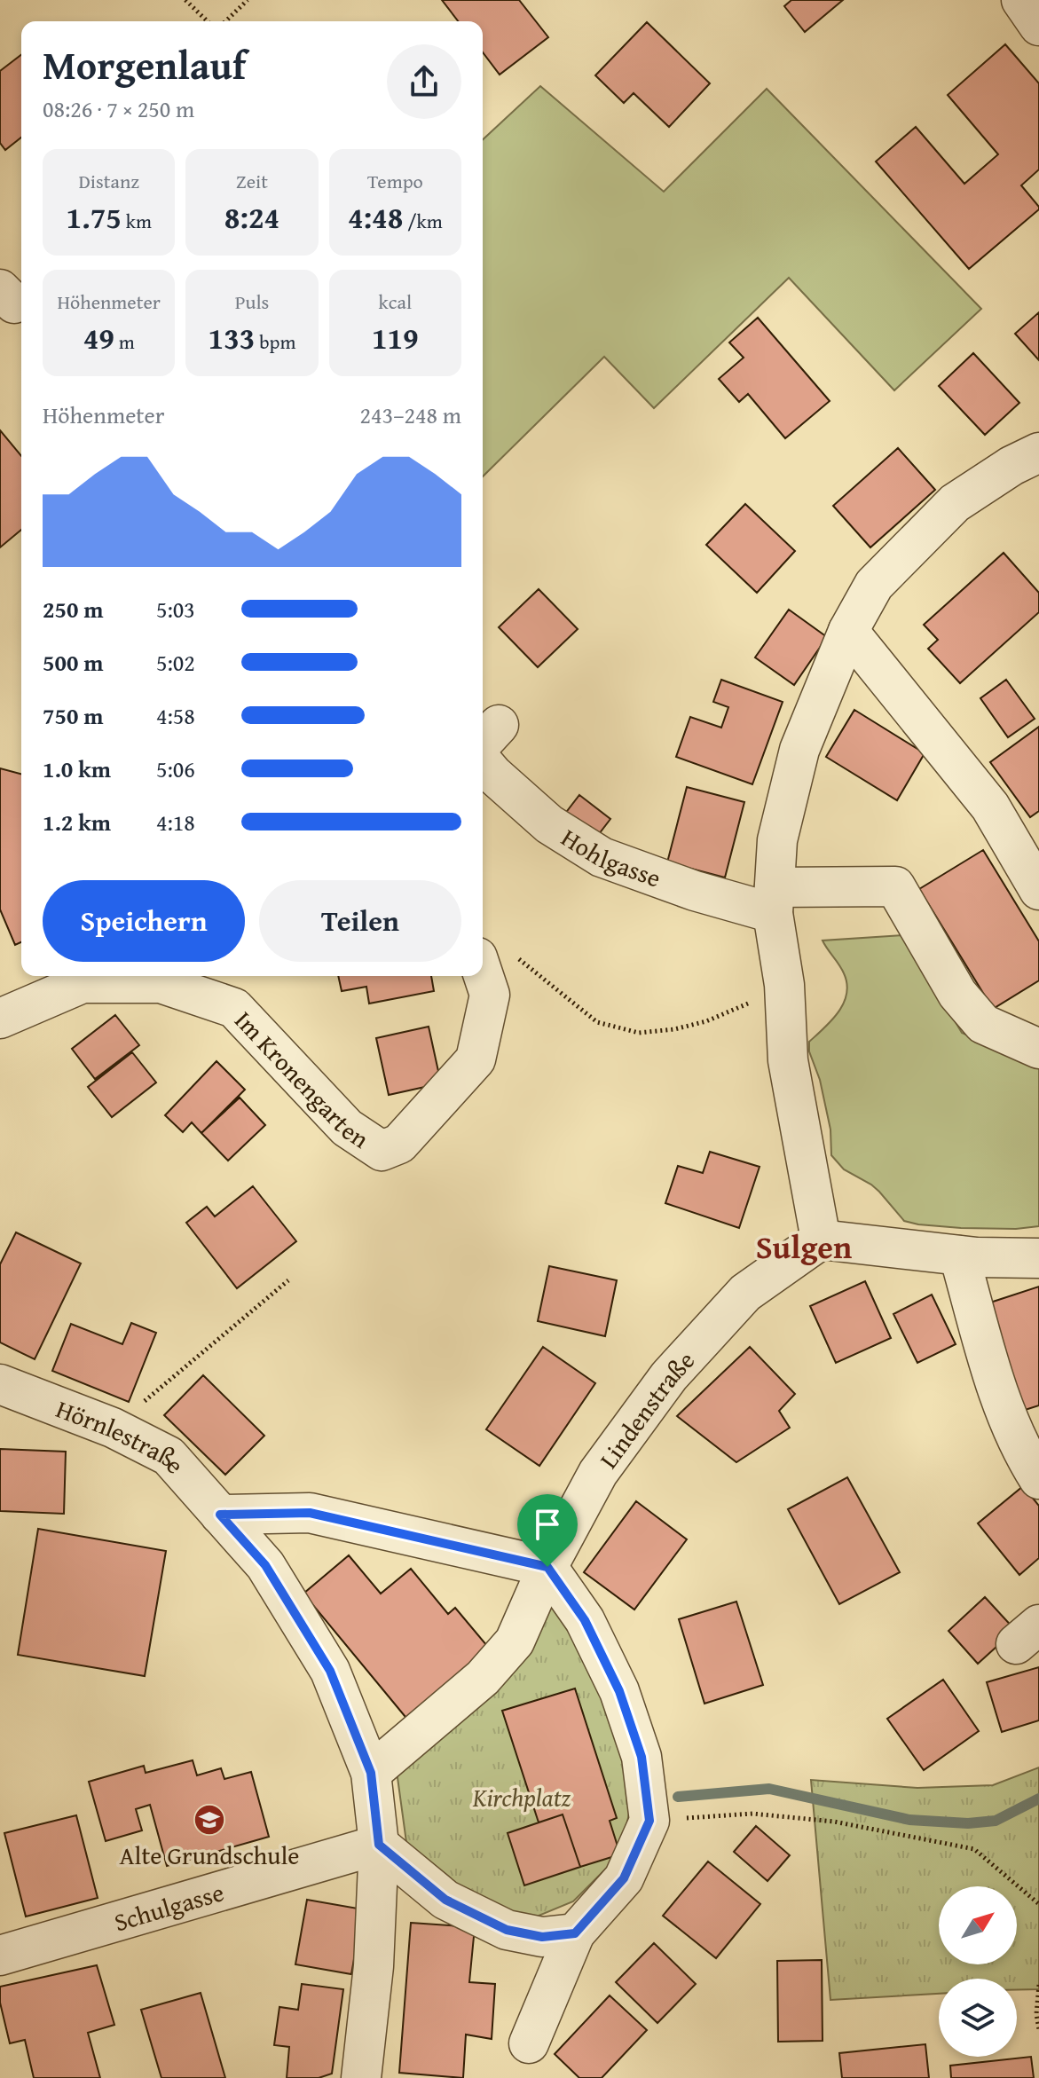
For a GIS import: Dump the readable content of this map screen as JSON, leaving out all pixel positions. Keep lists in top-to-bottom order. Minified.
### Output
{"streets":{"street":["Hohlgasse","Im Kronengarten","Lindenstraße","Hörnlestraße","Schulgasse"]},"districts":["Sulgen"],"parks":["Kirchplatz"],"places":{"school or university":["Alte Grundschule"]},"north":"top right","page":{"heading":["Morgenlauf","08:26 · 7 × 250 m"],"stats":[["Distanz","1.75 km"],["Zeit","8:24"],["Tempo","4:48 /km"],["Höhenmeter","49 m"],["Puls","133 bpm"],["kcal","119"]],"chart":["Höhenmeter","243–248 m"],"list":[{"name":"250 m","note":"5:03"},{"name":"500 m","note":"5:02"},{"name":"750 m","note":"4:58"},{"name":"1.0 km","note":"5:06"},{"name":"1.2 km","note":"4:18"}],"buttons":["Speichern","Teilen"]}}
